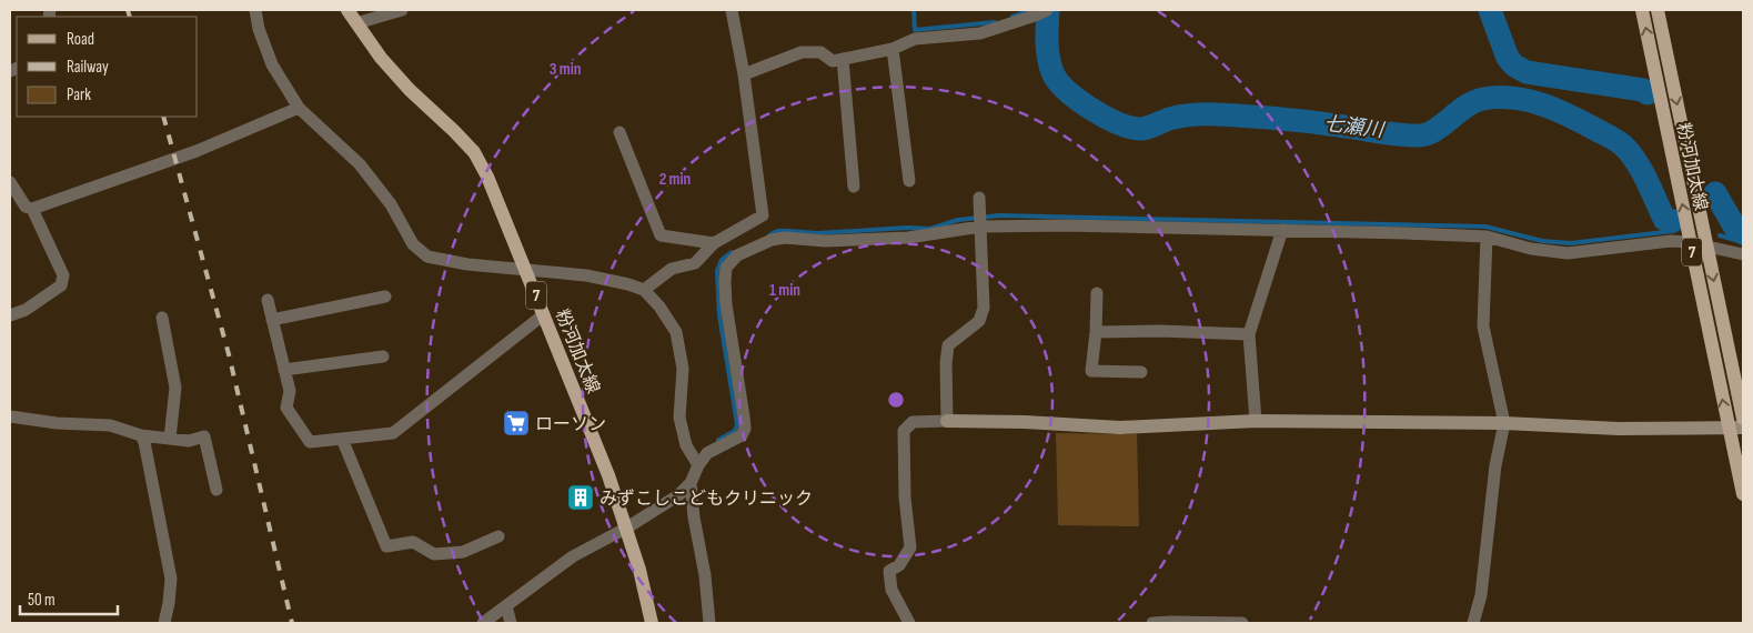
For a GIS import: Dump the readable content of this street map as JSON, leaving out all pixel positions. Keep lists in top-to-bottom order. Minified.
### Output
{"streets":{"main road":["粉河加太線","7"]},"water":["七瀬川"],"places":{"supermarket":["ローソン"],"building":["みずこしこどもクリニック"]},"legend":["Road","Railway","Park"],"scale_bar":"50 m","rings":["3 min","2 min","1 min"]}
